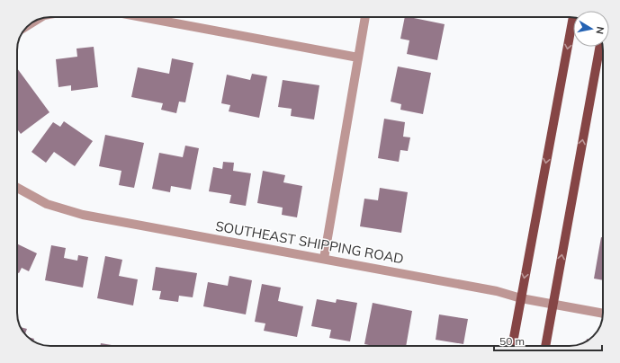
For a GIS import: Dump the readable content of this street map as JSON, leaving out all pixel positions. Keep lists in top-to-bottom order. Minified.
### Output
{"streets":{"street":["SOUTHEAST SHIPPING ROAD"]},"scale_bar":"50 m","north":"right"}
